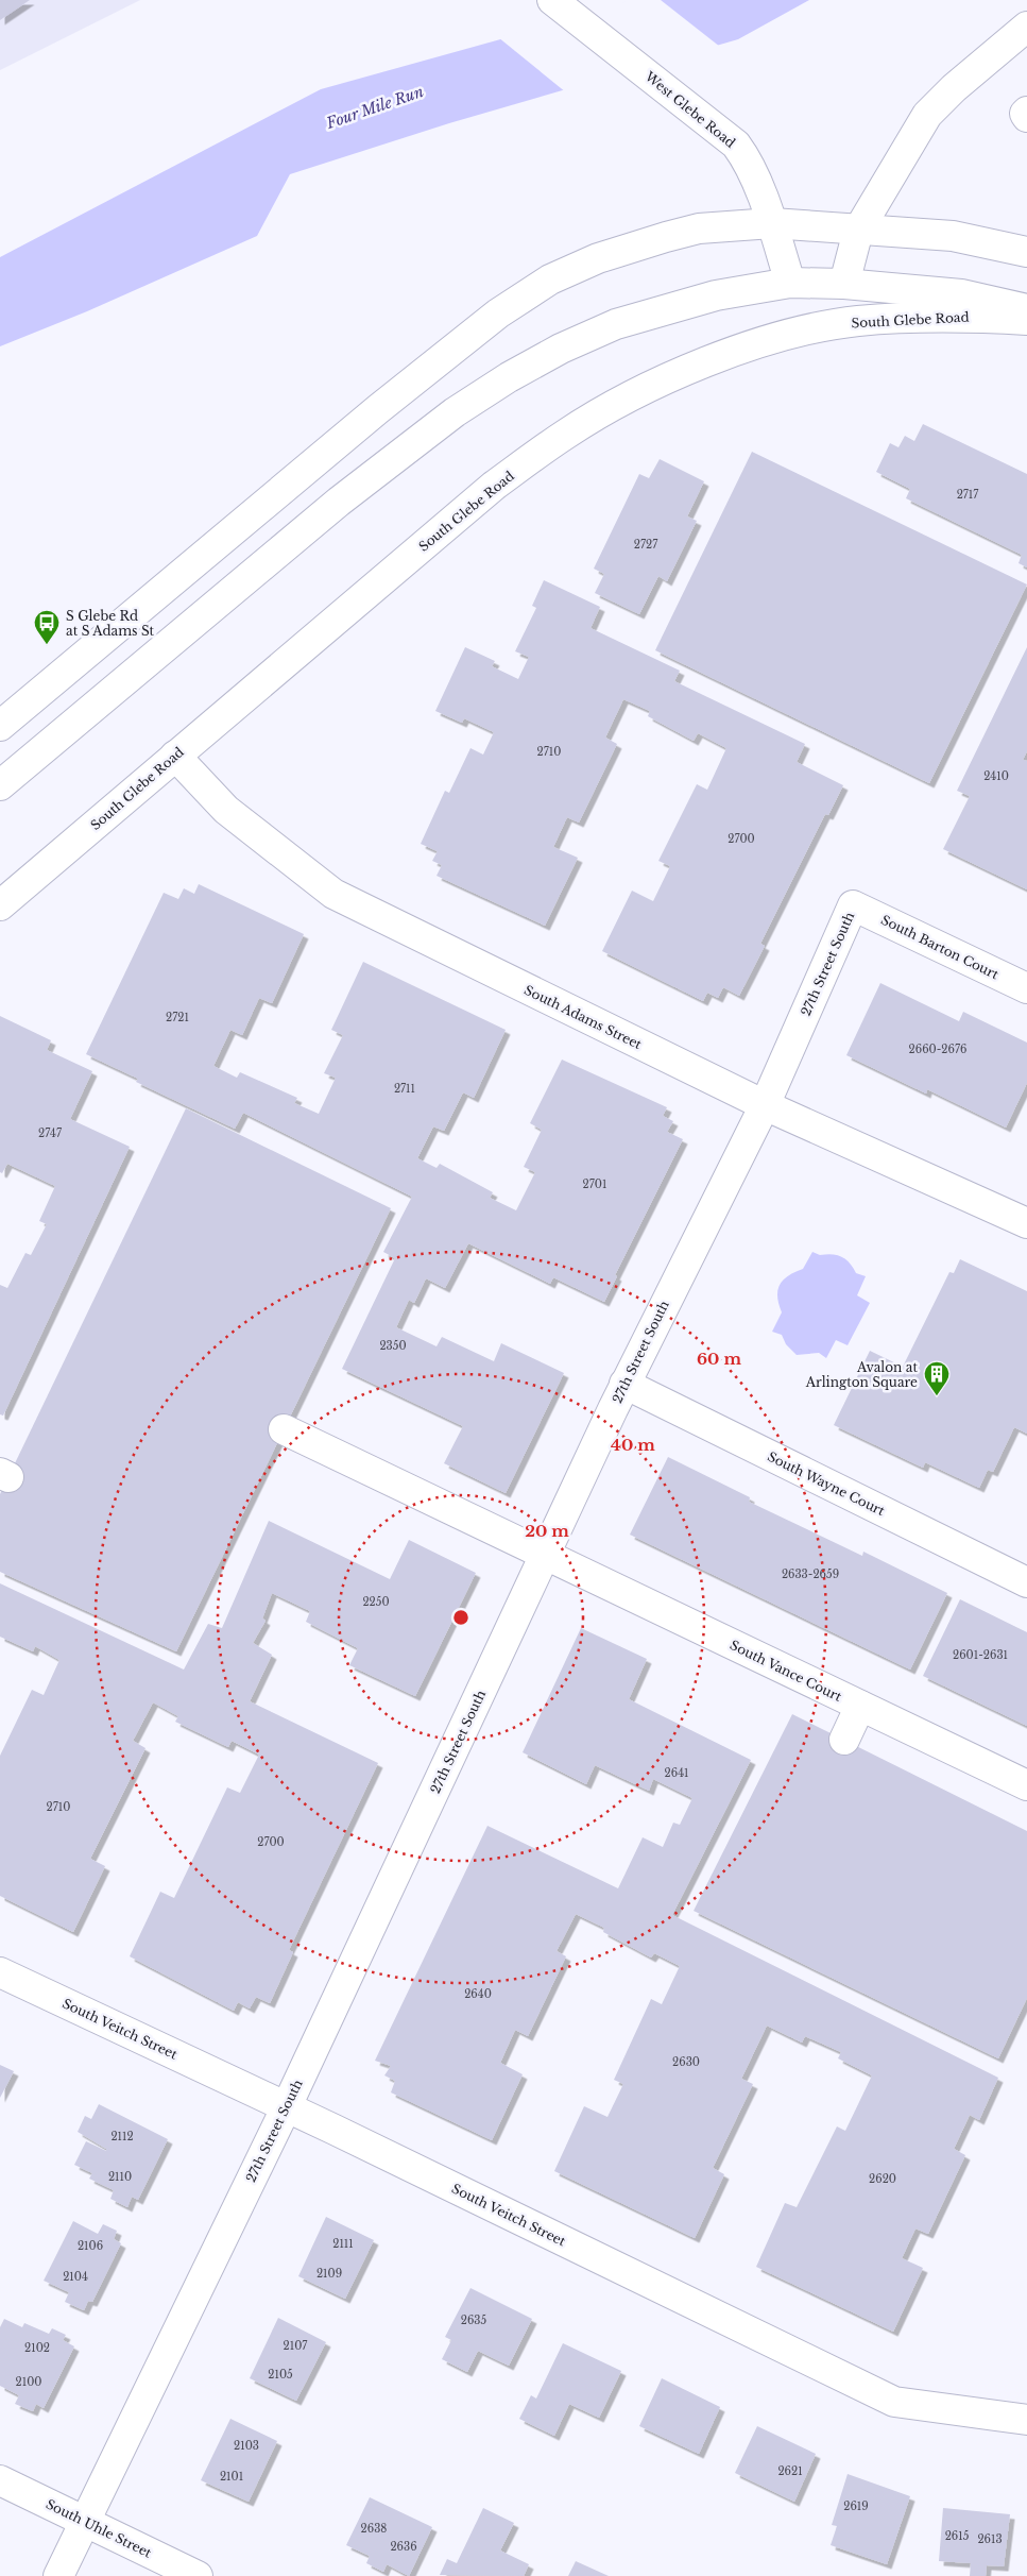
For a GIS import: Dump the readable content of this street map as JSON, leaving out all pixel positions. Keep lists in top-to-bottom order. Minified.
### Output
{"streets":{"street":["West Glebe Road","South Glebe Road","South Barton Court","27th Street South","South Adams Street","South Wayne Court","South Vance Court","South Veitch Street","South Uhle Street"]},"crossings":[["West Glebe Road","South Glebe Road"],["South Glebe Road","South Adams Street"],["South Barton Court","27th Street South"],["27th Street South","South Adams Street"],["27th Street South","South Wayne Court"],["27th Street South","South Vance Court"],["27th Street South","South Veitch Street"],["27th Street South","South Uhle Street"]],"water":["Four Mile Run"],"places":{"bus stop":["S Glebe Rd at S Adams St"],"building":["Avalon at Arlington Square"]},"house_numbers":["2717","2727","2710","2410","2700","2721","2660-2676","2711","2747","2701","2350","2633-2659","2250","2601-2631","2641","2710","2700","2640","2630","2112","2110","2620","2111","2106","2109","2104","2635","2107","2102","2105","2100","2103","2621","2101","2619","2638","2615","2613","2636"],"rings":["60 m","40 m","20 m"]}
